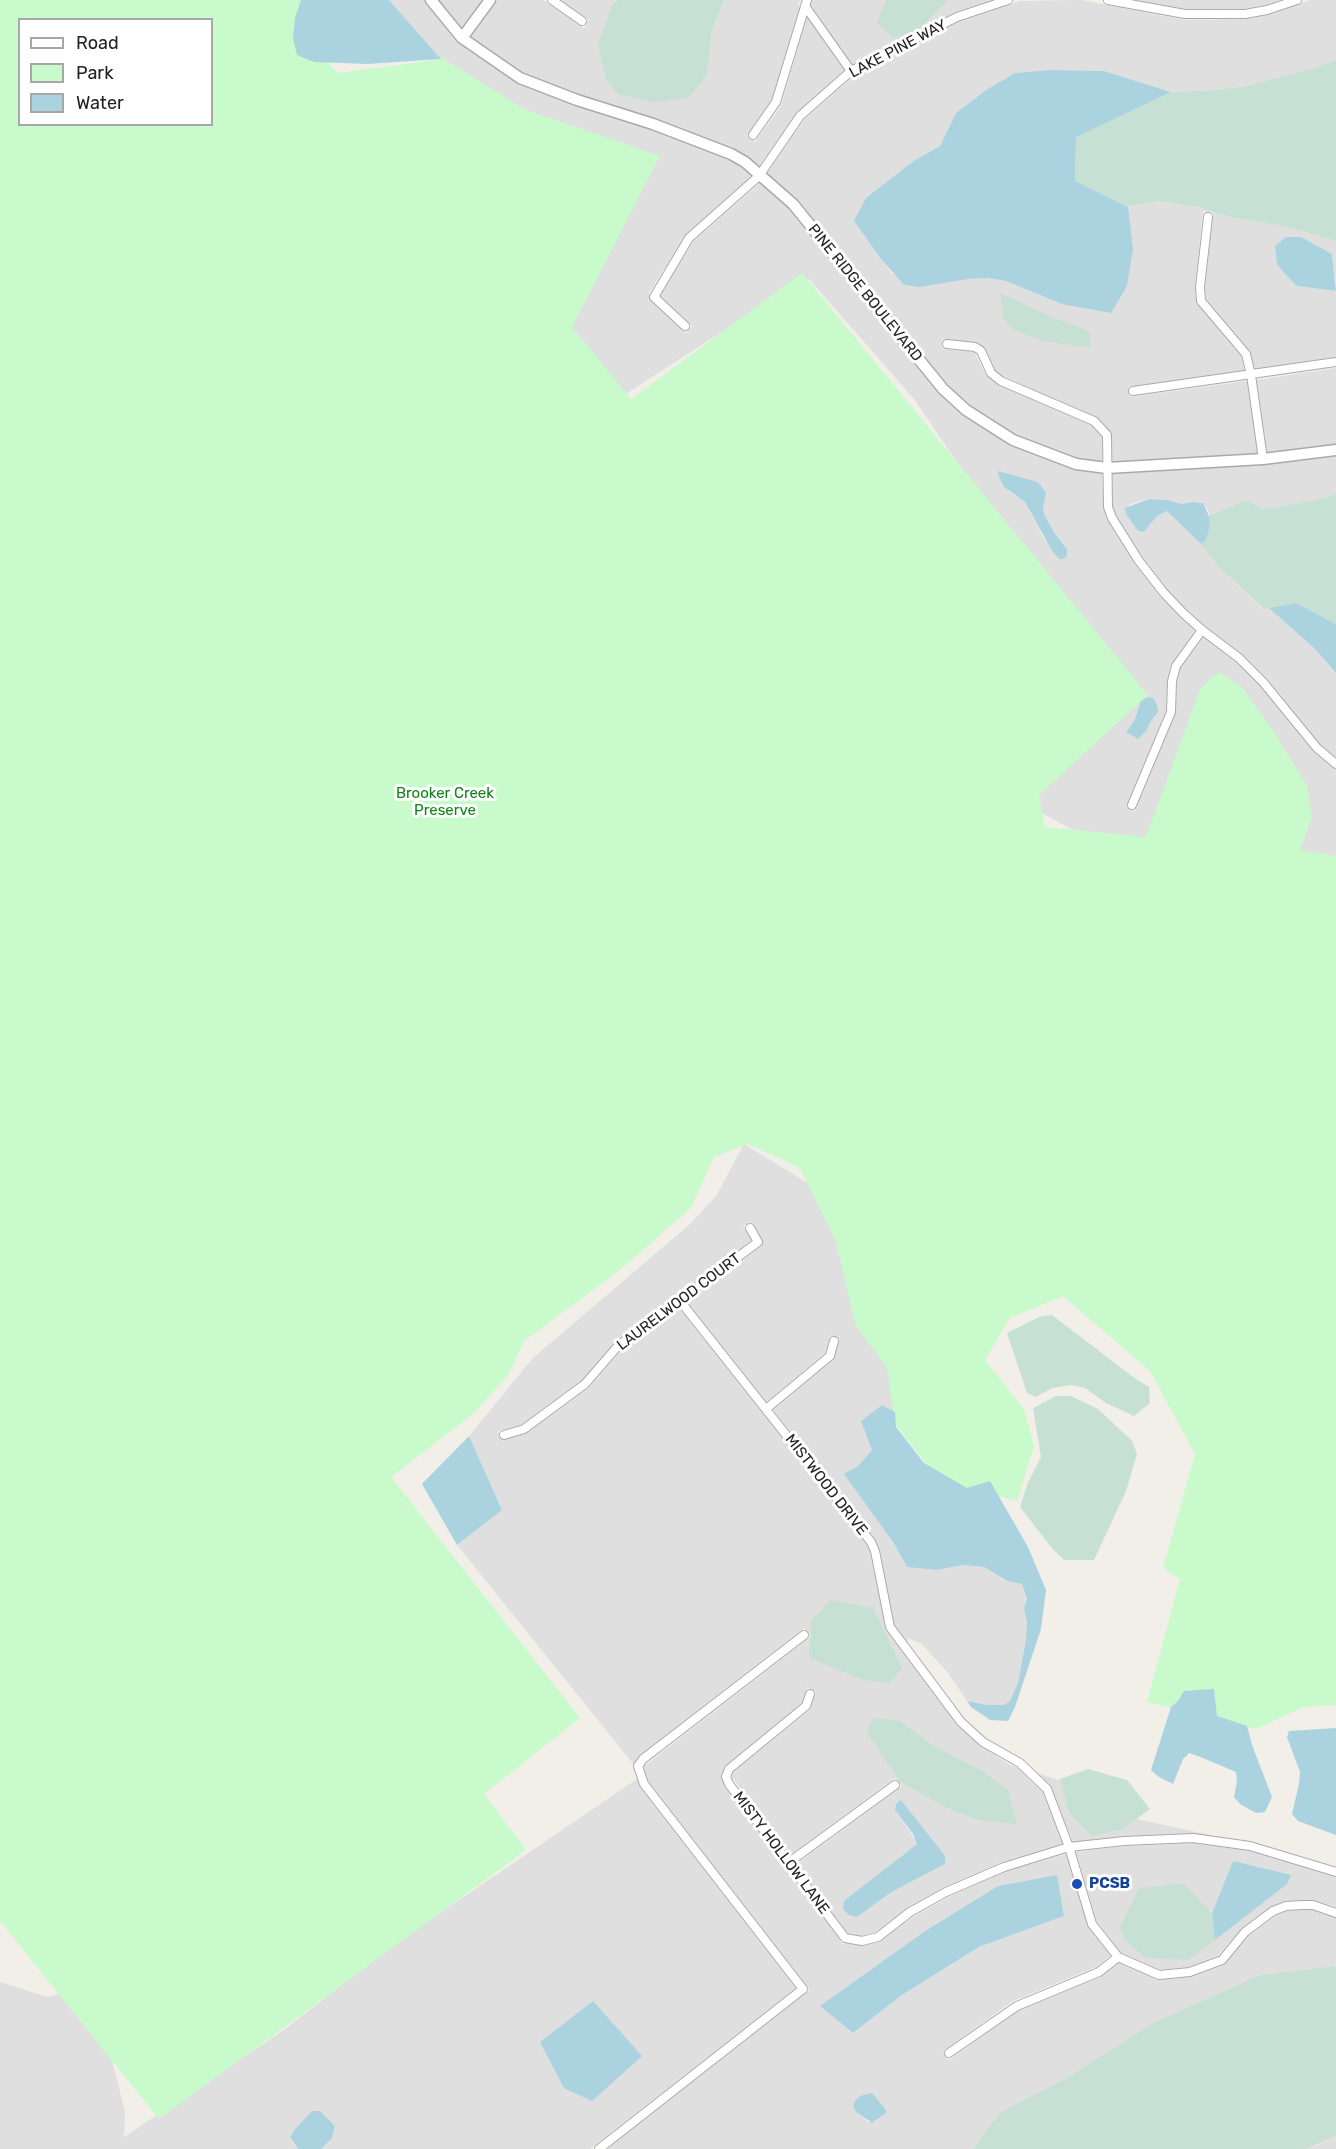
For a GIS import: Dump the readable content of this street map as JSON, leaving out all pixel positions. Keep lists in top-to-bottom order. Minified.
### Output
{"streets":{"street":["LAKE PINE WAY","PINE RIDGE BOULEVARD","LAURELWOOD COURT","MISTWOOD DRIVE","MISTY HOLLOW LANE"]},"crossings":[["LAKE PINE WAY","PINE RIDGE BOULEVARD"],["LAURELWOOD COURT","MISTWOOD DRIVE"],["MISTWOOD DRIVE","MISTY HOLLOW LANE"]],"parks":["Brooker Creek Preserve"],"places":["PCSB"],"legend":["Road","Park","Water"]}
